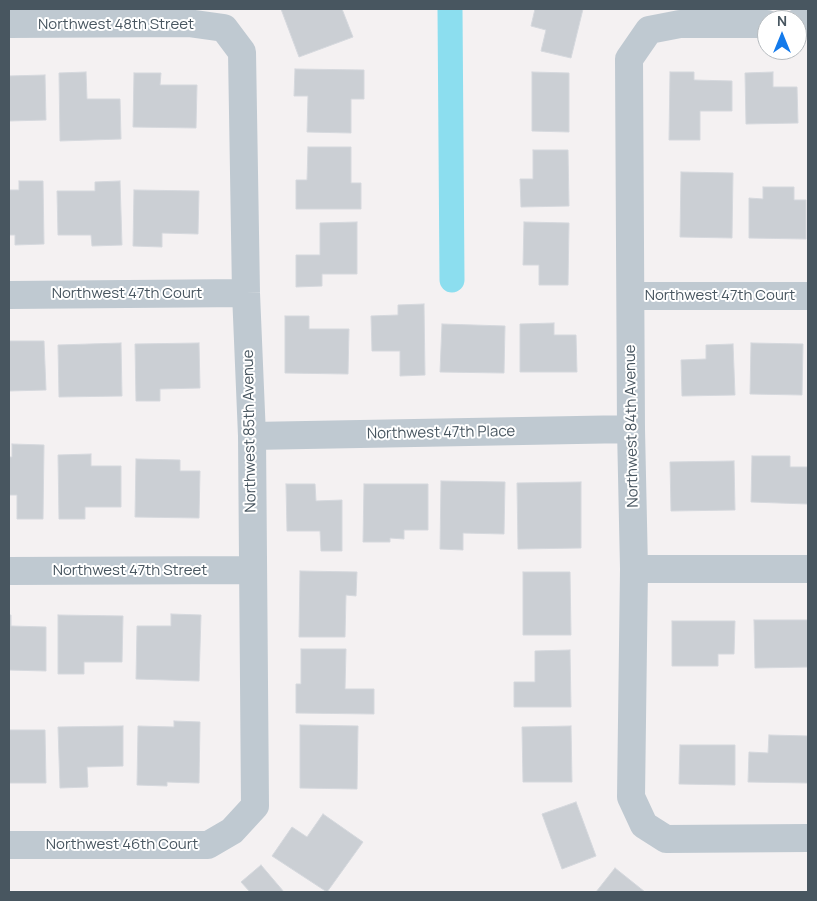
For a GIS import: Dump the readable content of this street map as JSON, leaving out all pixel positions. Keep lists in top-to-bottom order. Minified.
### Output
{"streets":{"street":["Northwest 48th Street","Northwest 47th Court","Northwest 84th Avenue","Northwest 85th Avenue","Northwest 47th Place","Northwest 47th Street","Northwest 46th Court"]},"crossings":[["Northwest 48th Street","Northwest 85th Avenue"],["Northwest 47th Court","Northwest 84th Avenue"],["Northwest 47th Court","Northwest 85th Avenue"],["Northwest 84th Avenue","Northwest 47th Place"],["Northwest 85th Avenue","Northwest 47th Place"],["Northwest 85th Avenue","Northwest 47th Street"],["Northwest 85th Avenue","Northwest 46th Court"]],"north":"top"}
